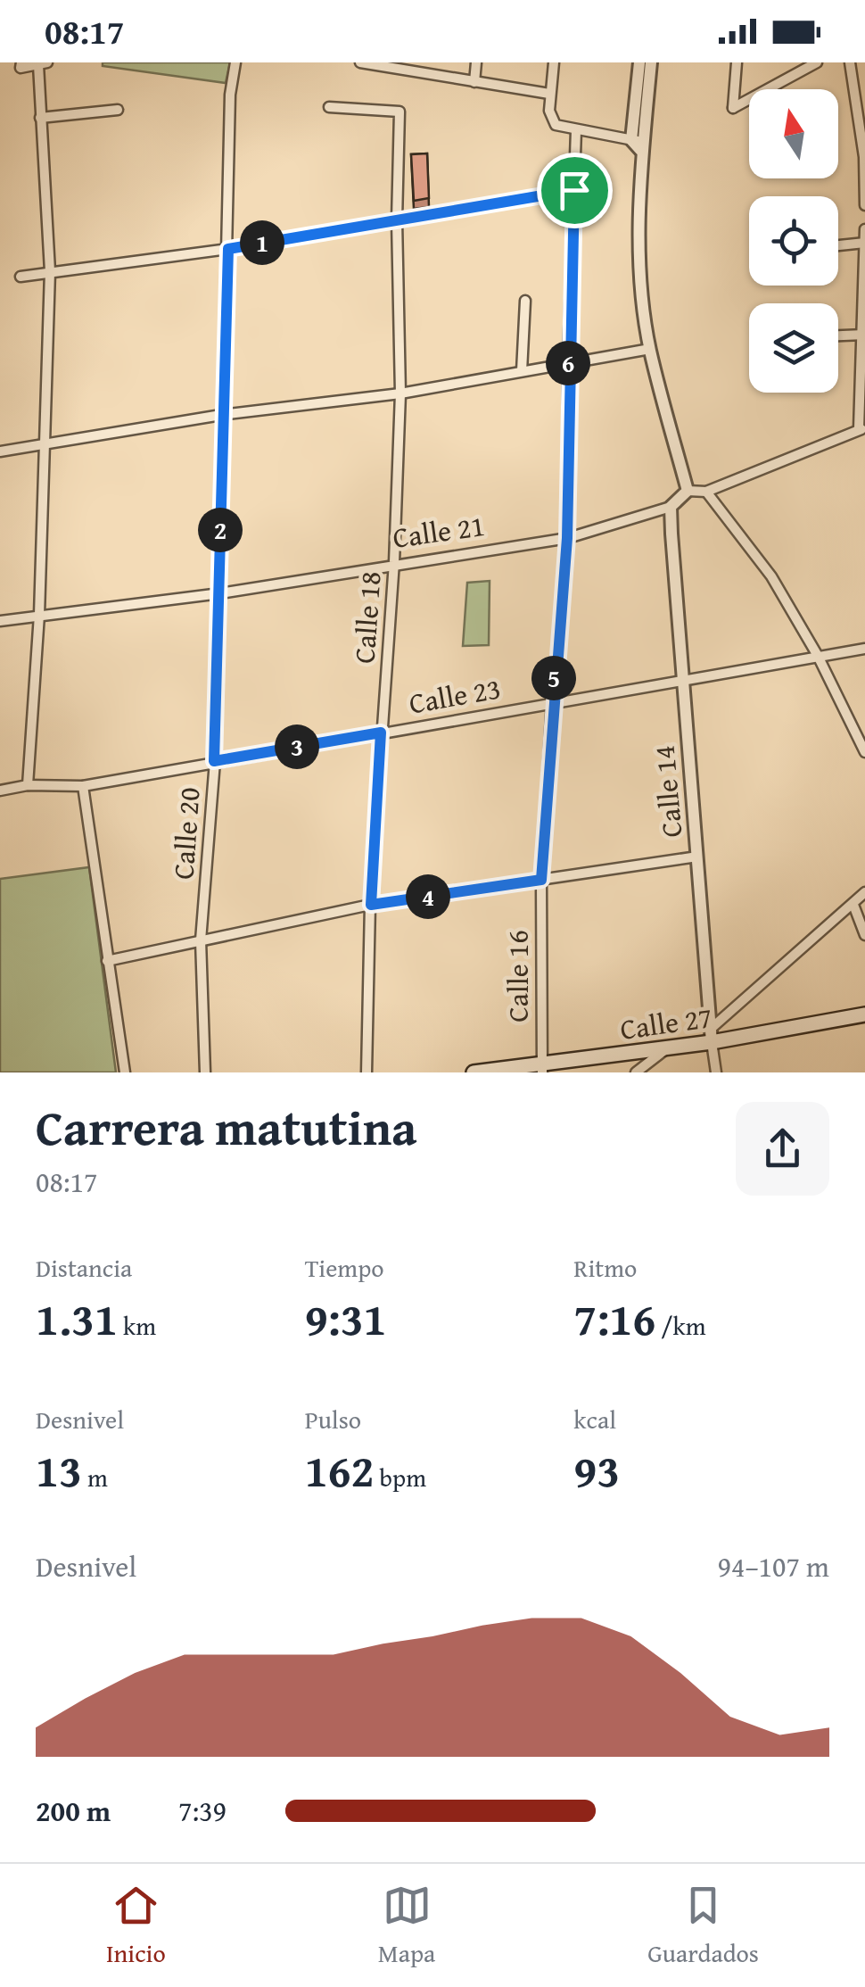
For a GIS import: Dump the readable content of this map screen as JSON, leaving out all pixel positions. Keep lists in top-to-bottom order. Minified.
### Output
{"streets":{"main road":["Calle 27"],"street":["Calle 21","Calle 18","Calle 23","Calle 14","Calle 20","Calle 16"]},"crossings":[["Calle 21","Calle 18"],["Calle 21","Calle 14"],["Calle 21","Calle 20"],["Calle 21","Calle 16"],["Calle 18","Calle 23"],["Calle 23","Calle 14"],["Calle 23","Calle 20"],["Calle 23","Calle 16"],["Calle 14","Calle 27"],["Calle 16","Calle 27"]],"north":"top","page":{"status":"08:17","pins":["1","6","2","5","3","4"],"heading":["Carrera matutina","08:17"],"stats":[["Distancia","1.31 km"],["Tiempo","9:31"],["Ritmo","7:16 /km"],["Desnivel","13 m"],["Pulso","162 bpm"],["kcal","93"]],"chart":["Desnivel","94–107 m"],"list":[{"name":"200 m","note":"7:39"}],"tabs":["Inicio","Mapa","Guardados"]}}
